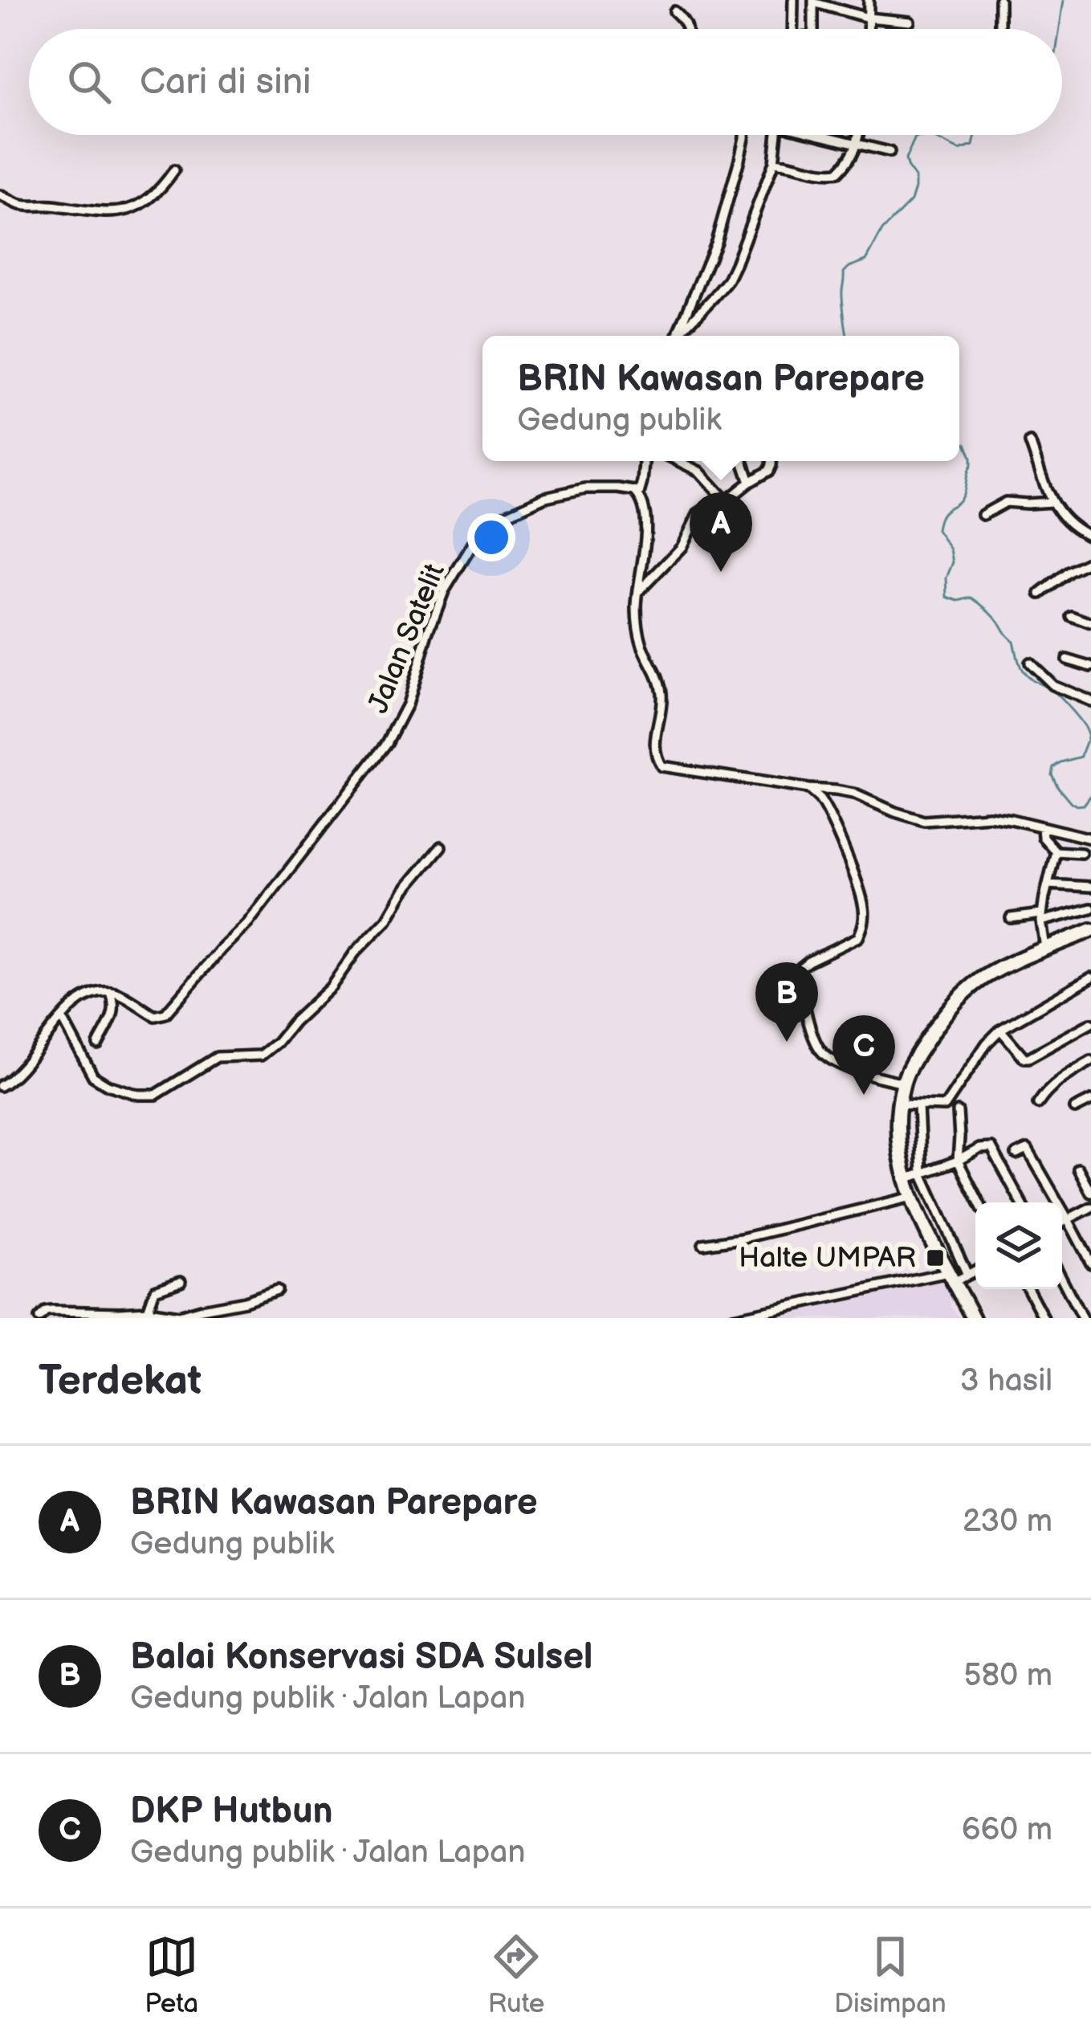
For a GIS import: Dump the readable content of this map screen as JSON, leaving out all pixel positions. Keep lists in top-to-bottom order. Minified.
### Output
{"streets":{"street":["Jalan Satelit"]},"places":{"transit":["Halte UMPAR"]},"page":{"search":"Cari di sini","popup":["BRIN Kawasan Parepare","Gedung publik"],"pins":["A","B","C"],"heading":["Terdekat","3 hasil"],"list":[{"mark":"A","name":"BRIN Kawasan Parepare","note":"Gedung publik","value":"230 m"},{"mark":"B","name":"Balai Konservasi SDA Sulsel","note":"Gedung publik · Jalan Lapan","value":"580 m"},{"mark":"C","name":"DKP Hutbun","note":"Gedung publik · Jalan Lapan","value":"660 m"}],"nav":["Peta","Rute","Disimpan"]}}
